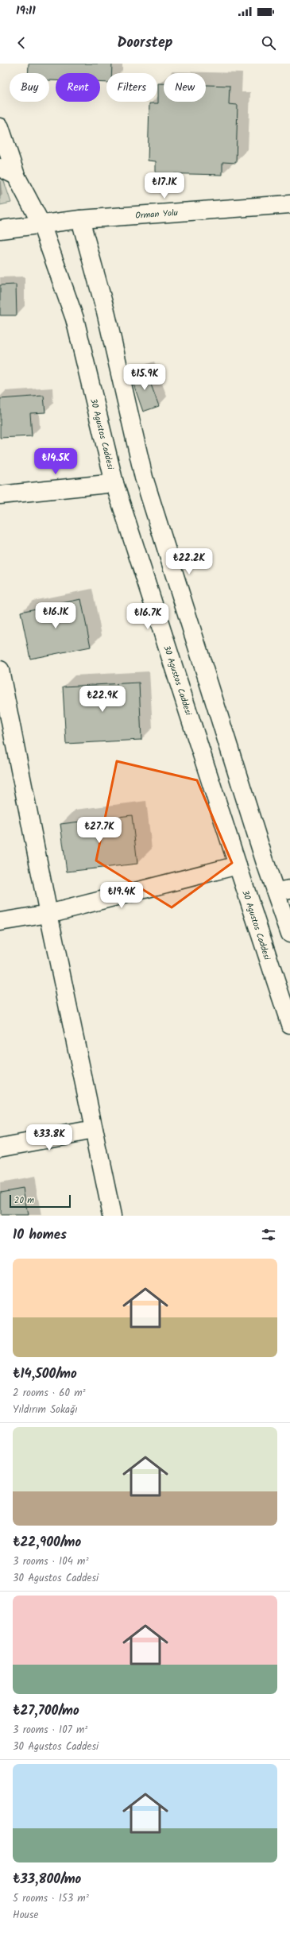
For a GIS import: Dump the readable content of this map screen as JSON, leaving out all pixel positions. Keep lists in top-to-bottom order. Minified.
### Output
{"streets":{"main road":["Orman Yolu","30 Agustos Caddesi"]},"crossings":[["Orman Yolu","30 Agustos Caddesi"]],"scale_bar":"20 m","page":{"status":"19:11","header":"Doorstep","chip":["Buy","Rent","Filters","New"],"price":["₺17.1K","₺15.9K","₺14.5K","₺22.2K","₺16.1K","₺16.7K","₺22.9K","₺27.7K","₺19.4K","₺33.8K"],"scale":"20 m","heading":"10 homes","list":[{"name":"₺14,500/mo","note":"2 rooms · 60 m² · Yıldırım Sokağı"},{"name":"₺22,900/mo","note":"3 rooms · 104 m² · 30 Agustos Caddesi"},{"name":"₺27,700/mo","note":"3 rooms · 107 m² · 30 Agustos Caddesi"},{"name":"₺33,800/mo","note":"5 rooms · 153 m² · House"}]}}
